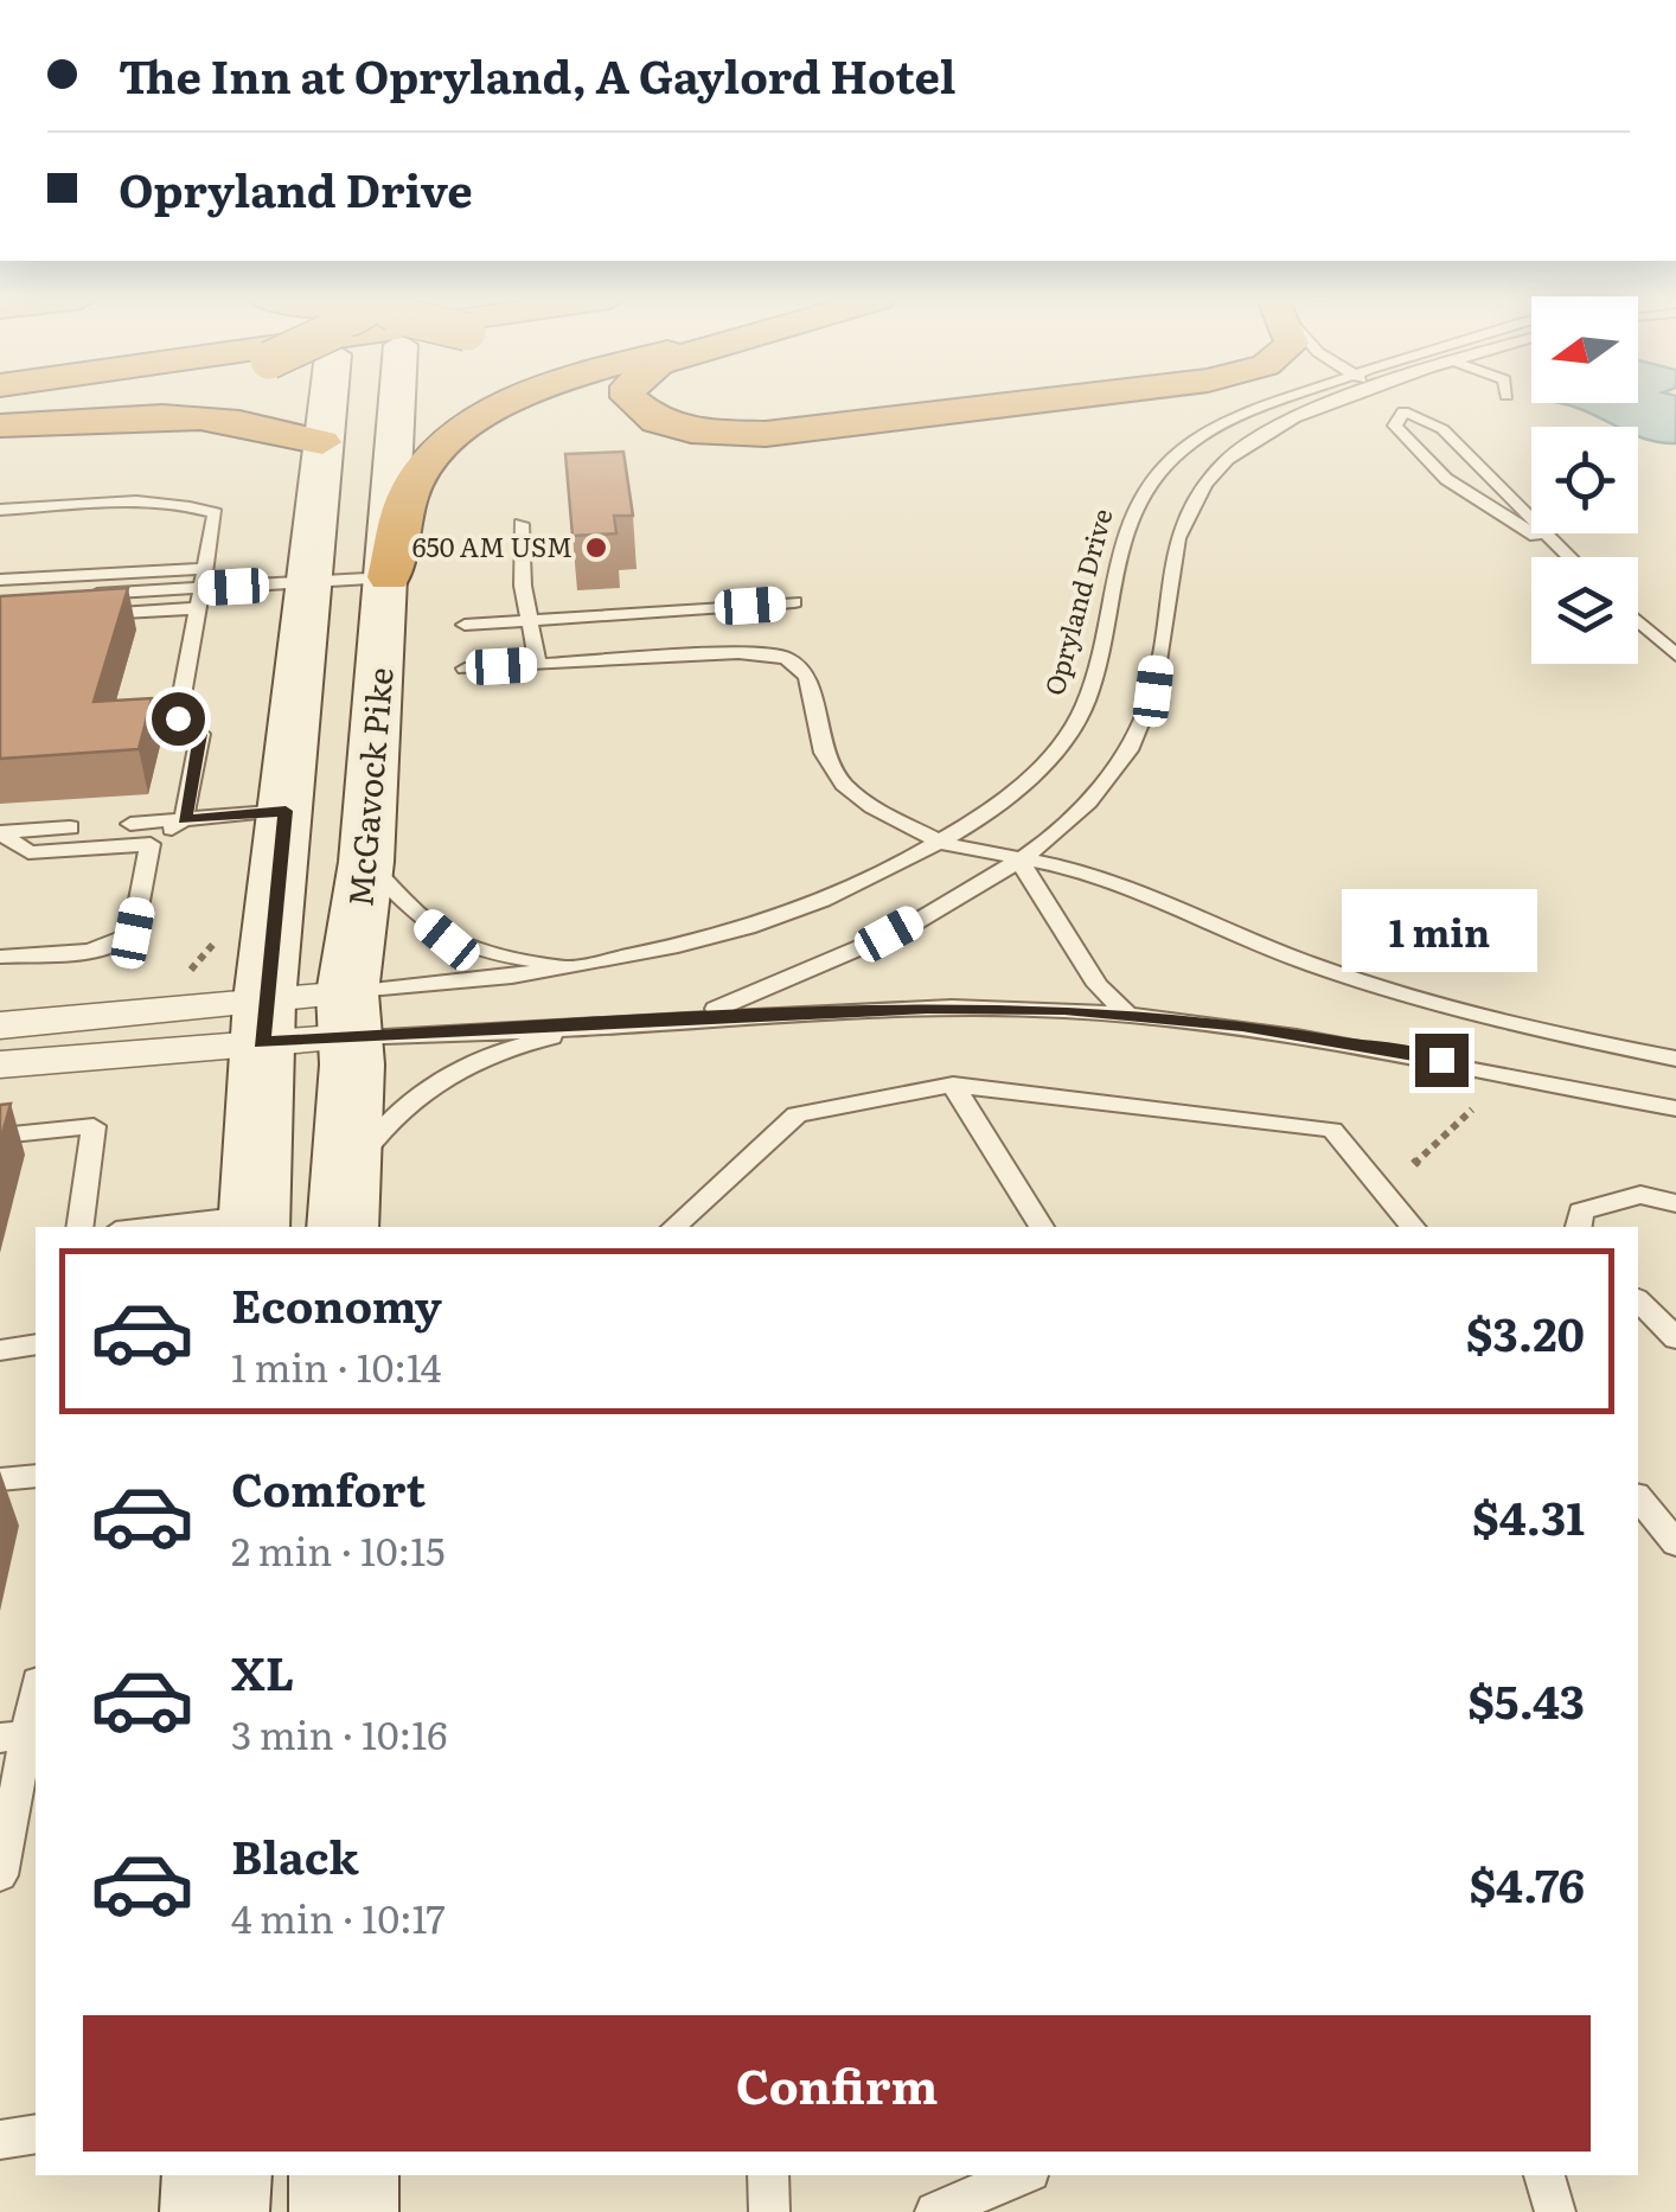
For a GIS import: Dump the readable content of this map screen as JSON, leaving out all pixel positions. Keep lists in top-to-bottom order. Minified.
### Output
{"streets":{"street":["McGavock Pike"],"lane":["Opryland Drive"]},"crossings":[["Opryland Drive","McGavock Pike"]],"places":["650 AM USM"],"north":"left","page":{"banner":["The Inn at Opryland, A Gaylord Hotel","Opryland Drive"],"bubble":"1 min","list":[{"name":"Economy","note":"1 min · 10:14","value":"$3.20"},{"name":"Comfort","note":"2 min · 10:15","value":"$4.31"},{"name":"XL","note":"3 min · 10:16","value":"$5.43"},{"name":"Black","note":"4 min · 10:17","value":"$4.76"}],"buttons":"Confirm"}}
